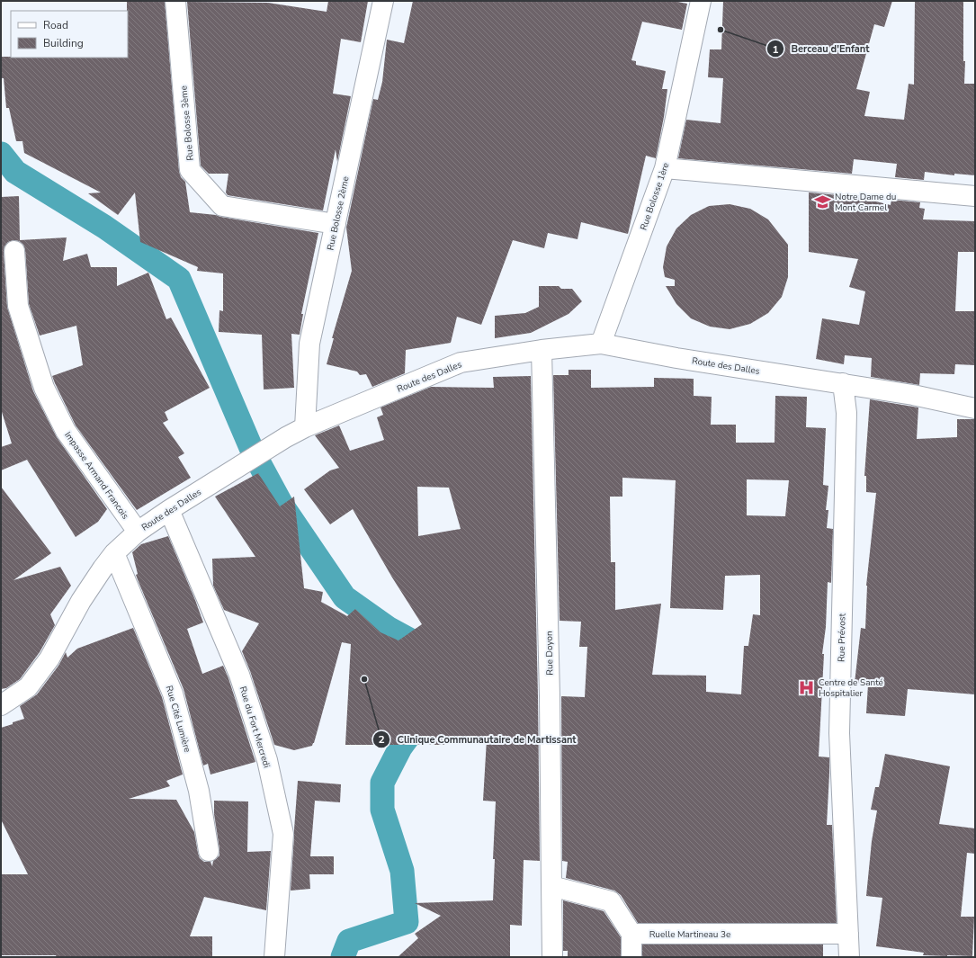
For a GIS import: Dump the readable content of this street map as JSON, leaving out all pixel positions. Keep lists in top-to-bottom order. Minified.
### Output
{"streets":{"street":["Rue Bolosse 3ème","Rue Bolosse 1ère","Rue Bolosse 2ème","Route des Dalles","Impasse Armand Francois","Rue Prévost","Rue Doyon","Rue Cité Lumière","Rue du Fort Mercredi","Ruelle Martineau 3e"]},"crossings":[["Rue Bolosse 3ème","Rue Bolosse 2ème"],["Rue Bolosse 1ère","Route des Dalles"],["Rue Bolosse 2ème","Route des Dalles"],["Route des Dalles","Impasse Armand Francois"],["Route des Dalles","Rue Prévost"],["Route des Dalles","Rue Doyon"],["Route des Dalles","Rue Cité Lumière"],["Route des Dalles","Rue du Fort Mercredi"],["Rue Prévost","Ruelle Martineau 3e"]],"places":{"other":["Berceau d'Enfant","Clinique Communautaire de Martissant"],"school or university":["Notre Dame du Mont Carmel"],"hospital":["Centre de Santé Hospitalier"]},"legend":["Road","Building"]}
